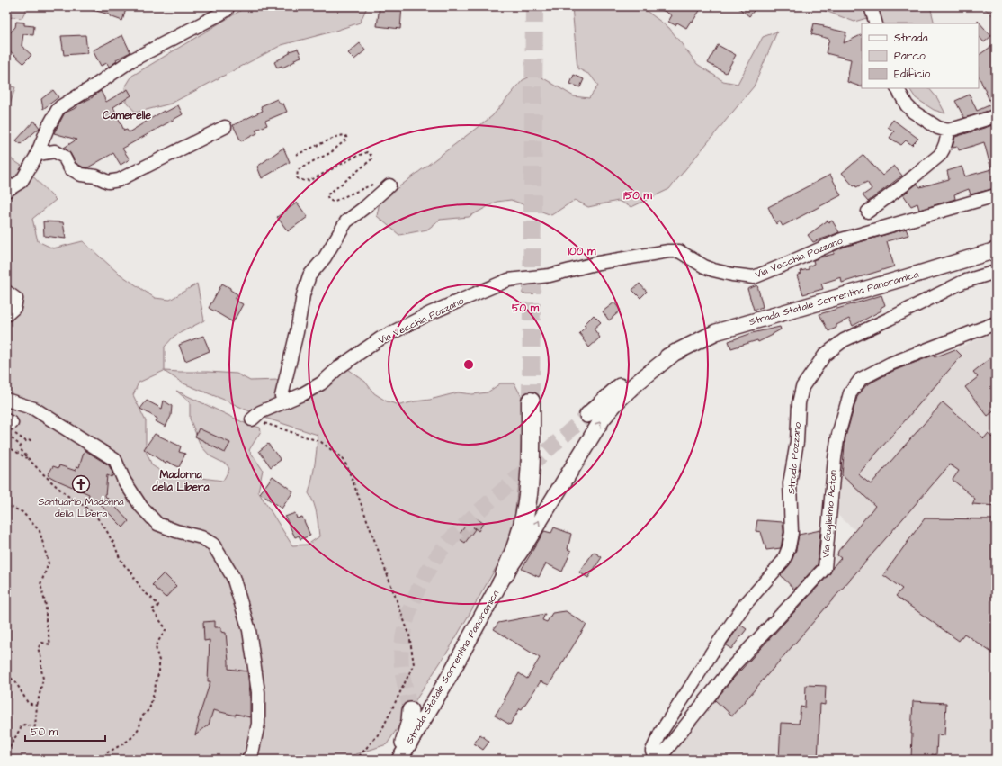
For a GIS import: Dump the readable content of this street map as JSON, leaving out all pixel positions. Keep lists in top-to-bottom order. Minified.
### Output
{"streets":{"main road":["Strada Statale Sorrentina Panoramica"],"street":["Via Vecchia Pozzano","Strada Pozzano","Via Guglielmo Acton"]},"crossings":[["Strada Pozzano","Via Guglielmo Acton"]],"districts":["Camerelle","Madonna della Libera"],"places":{"church":["Santuario Madonna della Libera"]},"legend":["Strada","Parco","Edificio"],"scale_bar":"50 m","rings":["150 m","100 m","50 m"]}
